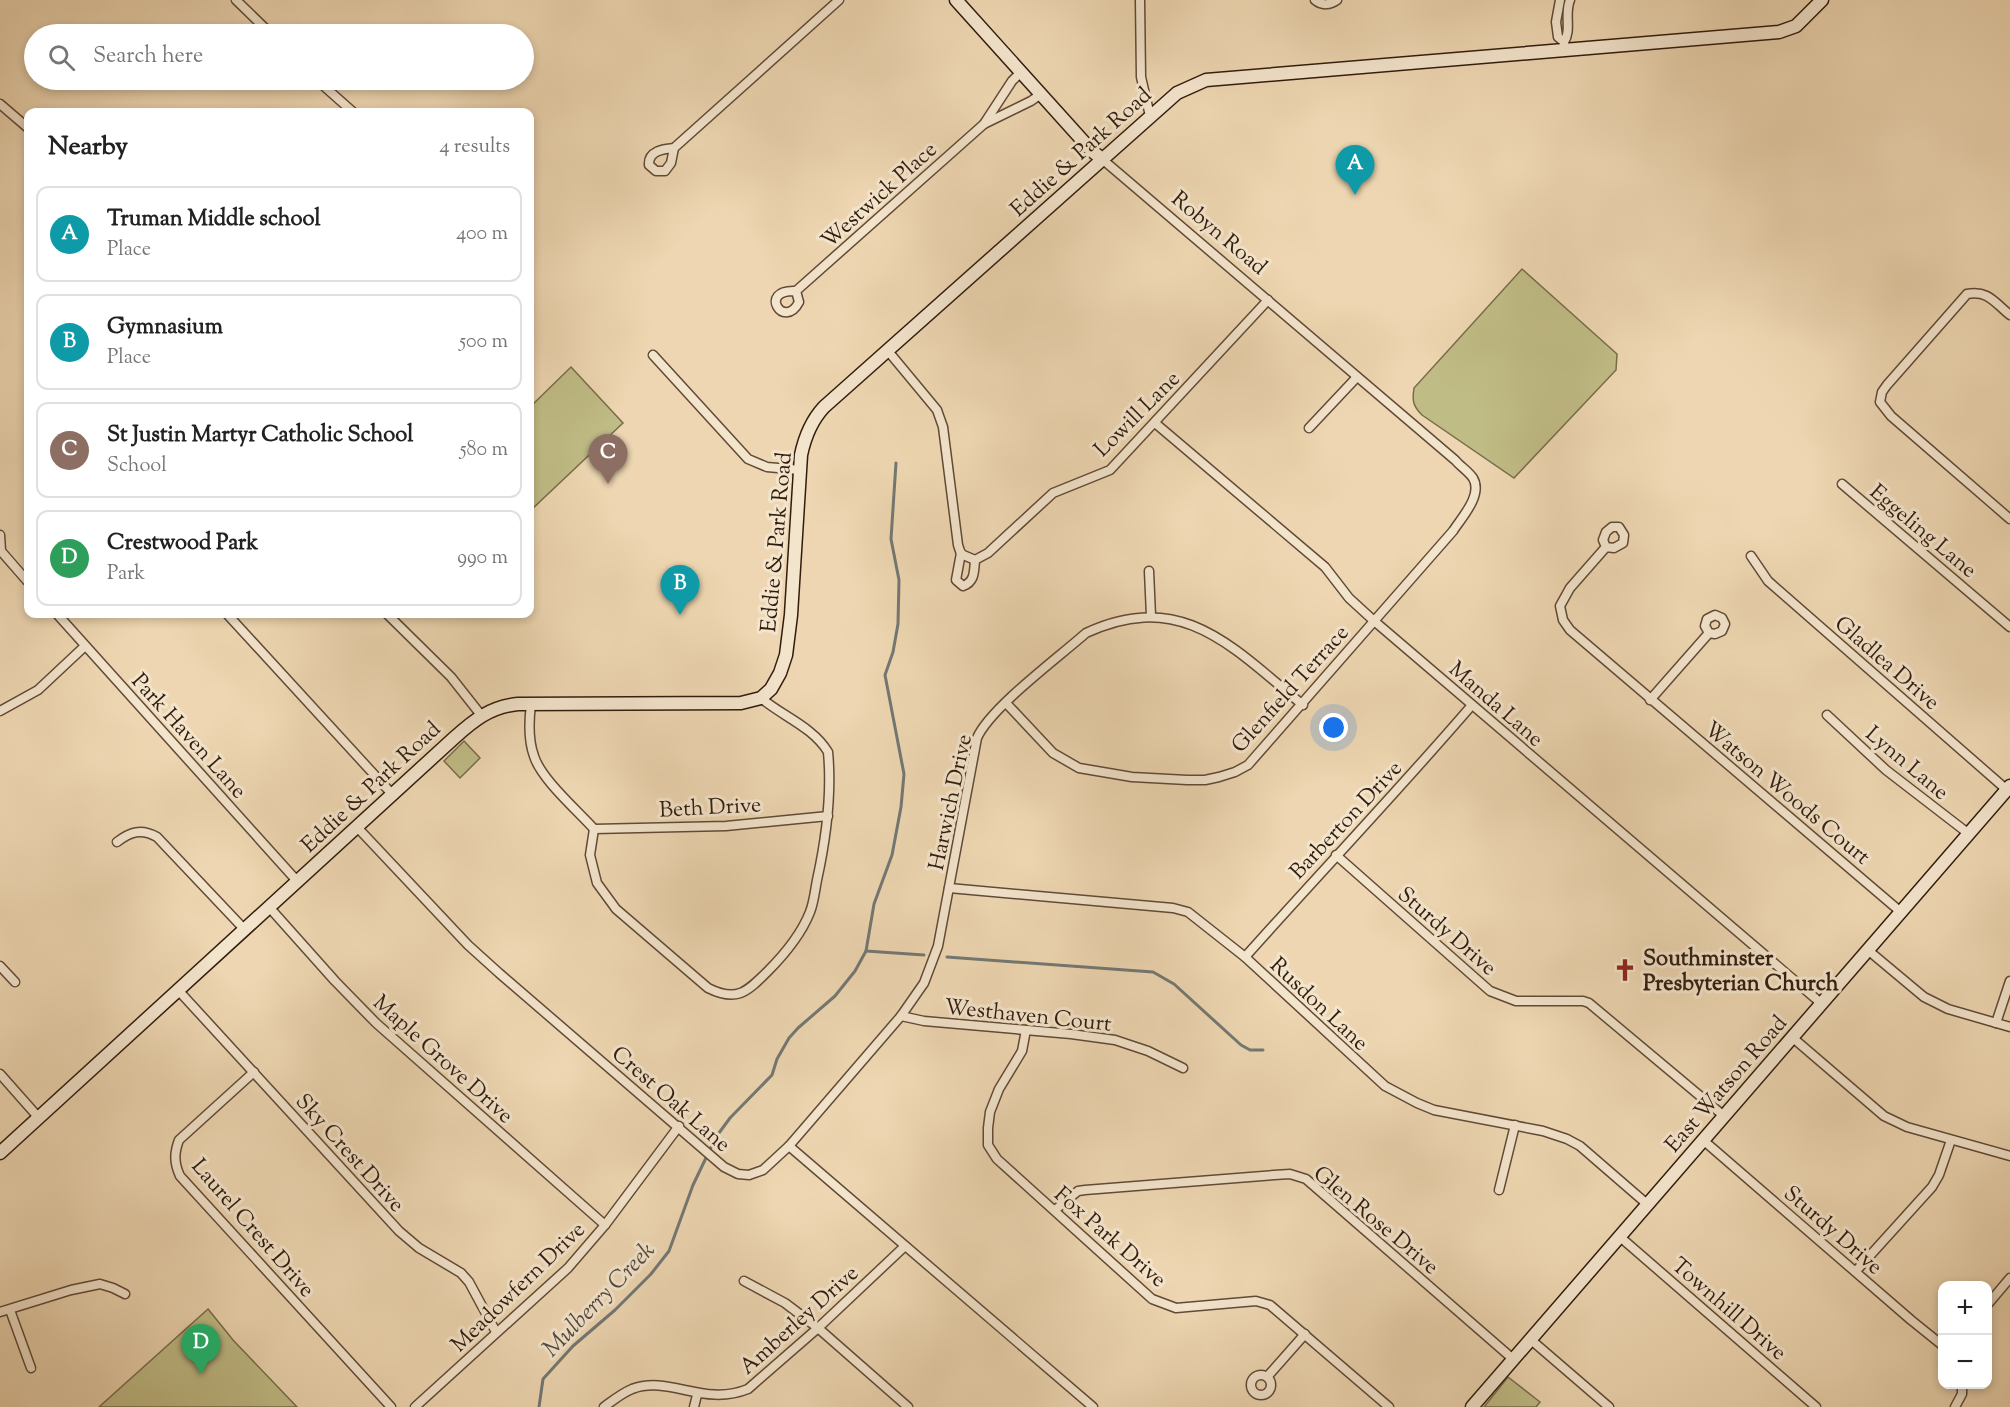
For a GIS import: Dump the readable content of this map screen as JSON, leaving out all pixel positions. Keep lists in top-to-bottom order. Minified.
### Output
{"streets":{"street":["Eddie & Park Road","Westwick Place","Robyn Road","Lowill Lane","Eggeling Lane","Gladlea Drive","Glenfield Terrace","Manda Lane","Park Haven Lane","Lynn Lane","Watson Woods Court","Harwich Drive","Beth Drive","Barberton Drive","Sturdy Drive","Rusdon Lane","Westhaven Court","Maple Grove Drive","East Watson Road","Crest Oak Lane","Sky Crest Drive","Glen Rose Drive","Laurel Crest Drive","Fox Park Drive","Meadowfern Drive","Townhill Drive","Amberley Drive"]},"crossings":[["Eddie & Park Road","Robyn Road"],["Eddie & Park Road","Park Haven Lane"],["Eddie & Park Road","Maple Grove Drive"],["Eddie & Park Road","Crest Oak Lane"],["Eddie & Park Road","Sky Crest Drive"],["Westwick Place","Robyn Road"],["Robyn Road","Lowill Lane"],["Robyn Road","Glenfield Terrace"],["Lowill Lane","Manda Lane"],["Gladlea Drive","East Watson Road"],["Glenfield Terrace","Manda Lane"],["Glenfield Terrace","Harwich Drive"],["Manda Lane","Barberton Drive"],["Manda Lane","East Watson Road"],["Lynn Lane","East Watson Road"],["Watson Woods Court","East Watson Road"],["Harwich Drive","Rusdon Lane"],["Harwich Drive","Westhaven Court"],["Harwich Drive","Crest Oak Lane"],["Barberton Drive","Sturdy Drive"],["Barberton Drive","Rusdon Lane"],["Sturdy Drive","East Watson Road"],["Rusdon Lane","East Watson Road"],["Westhaven Court","Fox Park Drive"],["Maple Grove Drive","Meadowfern Drive"],["East Watson Road","Glen Rose Drive"],["East Watson Road","Townhill Drive"],["Crest Oak Lane","Meadowfern Drive"],["Sky Crest Drive","Laurel Crest Drive"],["Sky Crest Drive","Meadowfern Drive"],["Glen Rose Drive","Fox Park Drive"]],"water":["Mulberry Creek"],"places":{"church":["Southminster Presbyterian Church"]},"page":{"search":"Search here","heading":["Nearby","4 results"],"pins":["A","C","B","D"],"list":[{"mark":"A","name":"Truman Middle school","note":"Place","value":"400 m"},{"mark":"B","name":"Gymnasium","note":"Place","value":"500 m"},{"mark":"C","name":"St Justin Martyr Catholic School","note":"School","value":"580 m"},{"mark":"D","name":"Crestwood Park","note":"Park","value":"990 m"}],"map_buttons":["+","−"]}}
